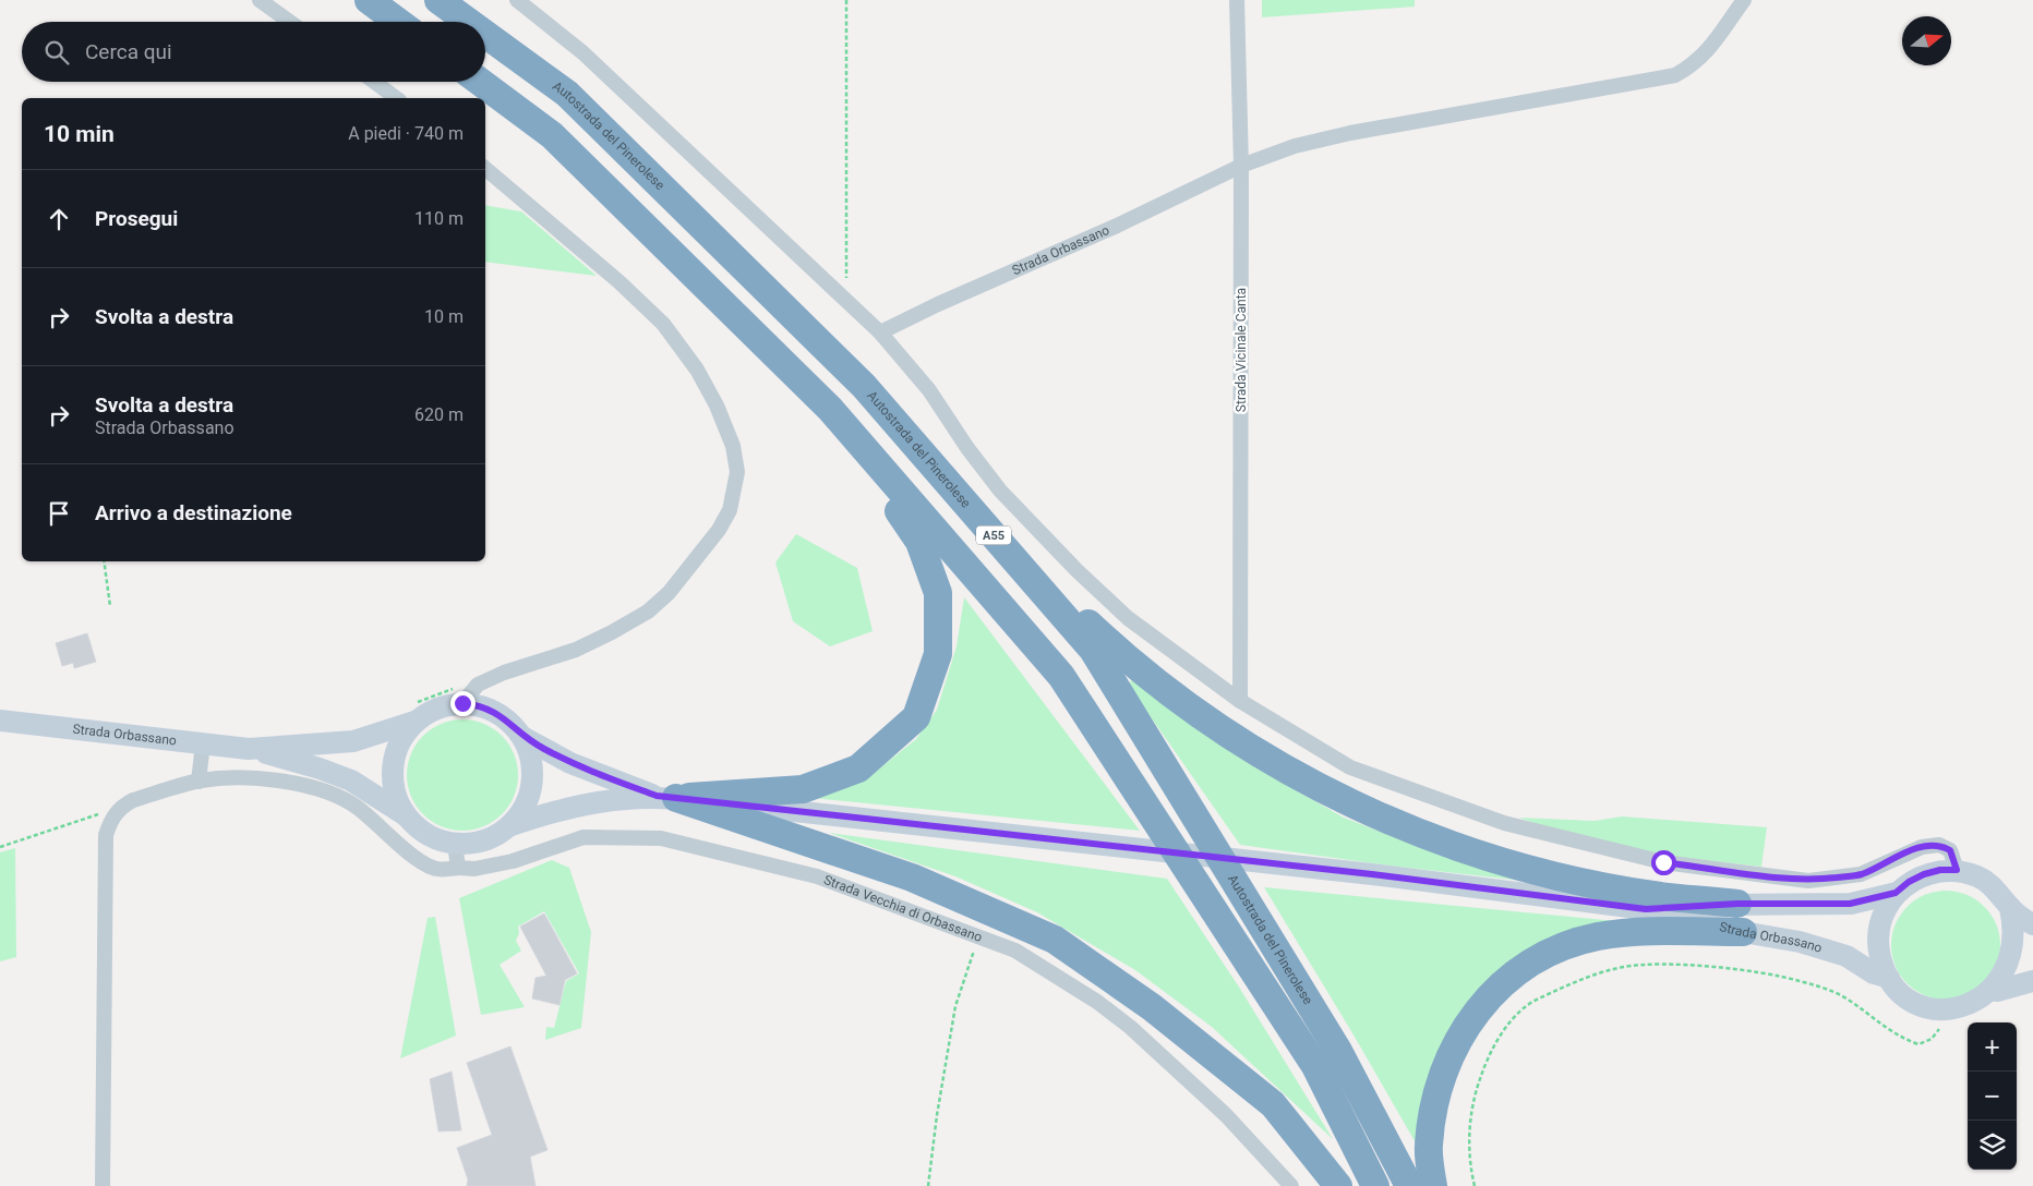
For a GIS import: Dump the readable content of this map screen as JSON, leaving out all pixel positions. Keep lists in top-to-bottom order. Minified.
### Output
{"streets":{"highway":["Autostrada del Pinerolese","A55"],"main road":["Strada Orbassano"],"street":["Strada Vicinale Canta","Strada Vecchia di Orbassano"]},"crossings":[["Strada Orbassano","Strada Vicinale Canta"]],"north":"right","page":{"search":"Cerca qui","heading":["10 min","A piedi · 740 m"],"list":[["Prosegui","110 m"],["Svolta a destra","10 m"],["Svolta a destra","Strada Orbassano","620 m"],"Arrivo a destinazione"],"map_buttons":["+","−"]}}
